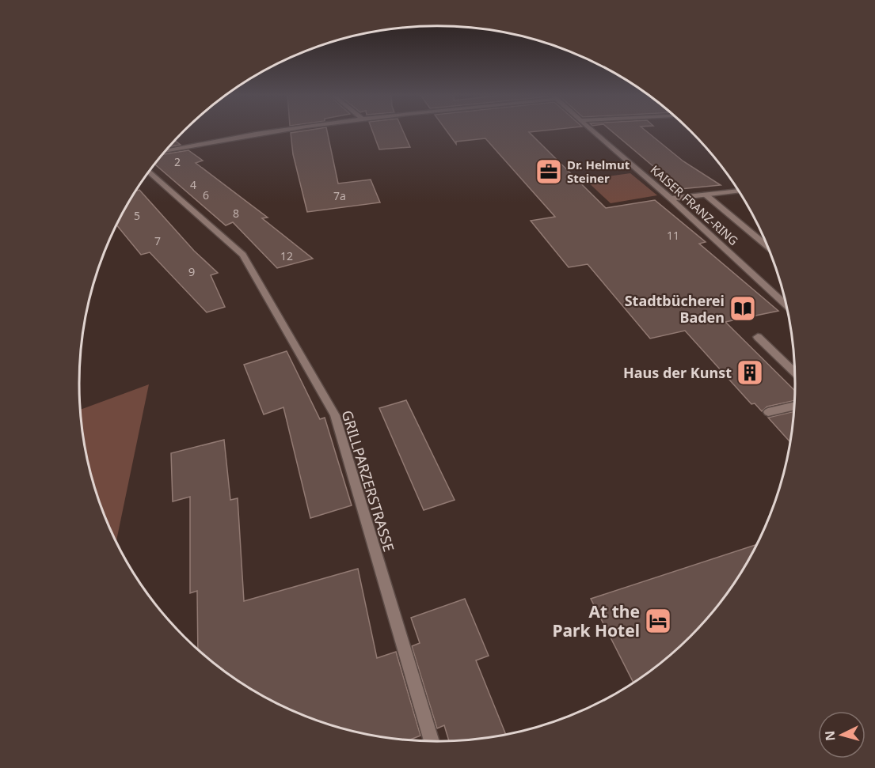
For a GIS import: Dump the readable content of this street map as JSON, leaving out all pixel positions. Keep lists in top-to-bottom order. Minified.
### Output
{"streets":{"street":["KAISER FRANZ-RING","GRILLPARZERSTRASSE"]},"places":{"office":["Dr. Helmut Steiner"],"library":["Stadtbücherei Baden"],"building":["Haus der Kunst"],"hotel":["At the Park Hotel"]},"house_numbers":["2","4","6","7a","8","5","11","7","12","9"],"north":"left"}
